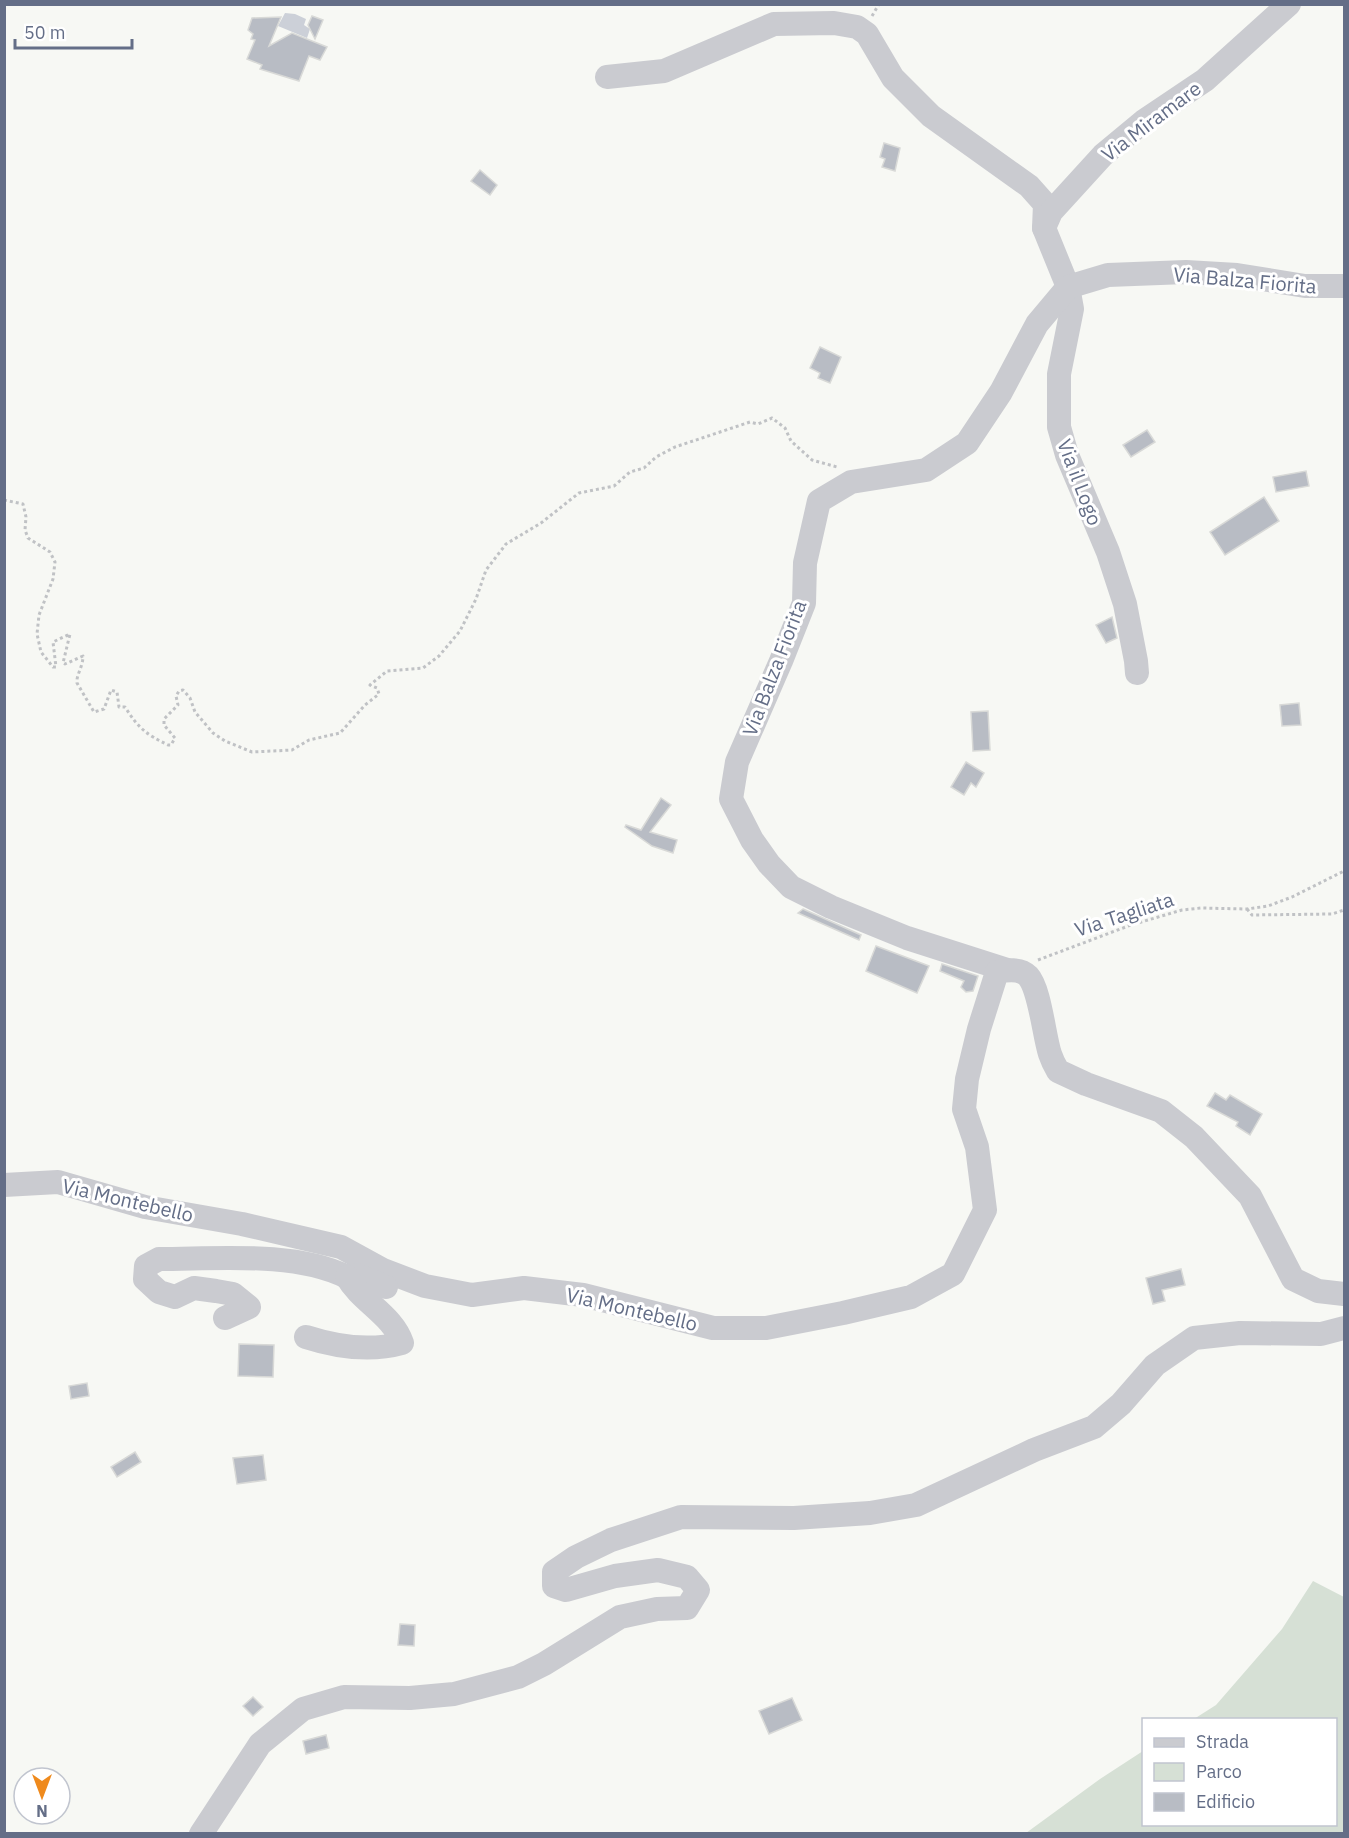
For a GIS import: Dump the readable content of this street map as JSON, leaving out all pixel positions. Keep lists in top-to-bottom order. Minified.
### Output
{"streets":{"street":["Via Miramare","Via Balza Fiorita","Via il Logo","Via Montebello"],"path":["Via Tagliata"]},"crossings":[["Via Balza Fiorita","Via il Logo"],["Via Balza Fiorita","Via Tagliata"],["Via Balza Fiorita","Via Montebello"],["Via Tagliata","Via Montebello"]],"legend":["Strada","Parco","Edificio"],"scale_bar":"50 m","north":"bottom"}
